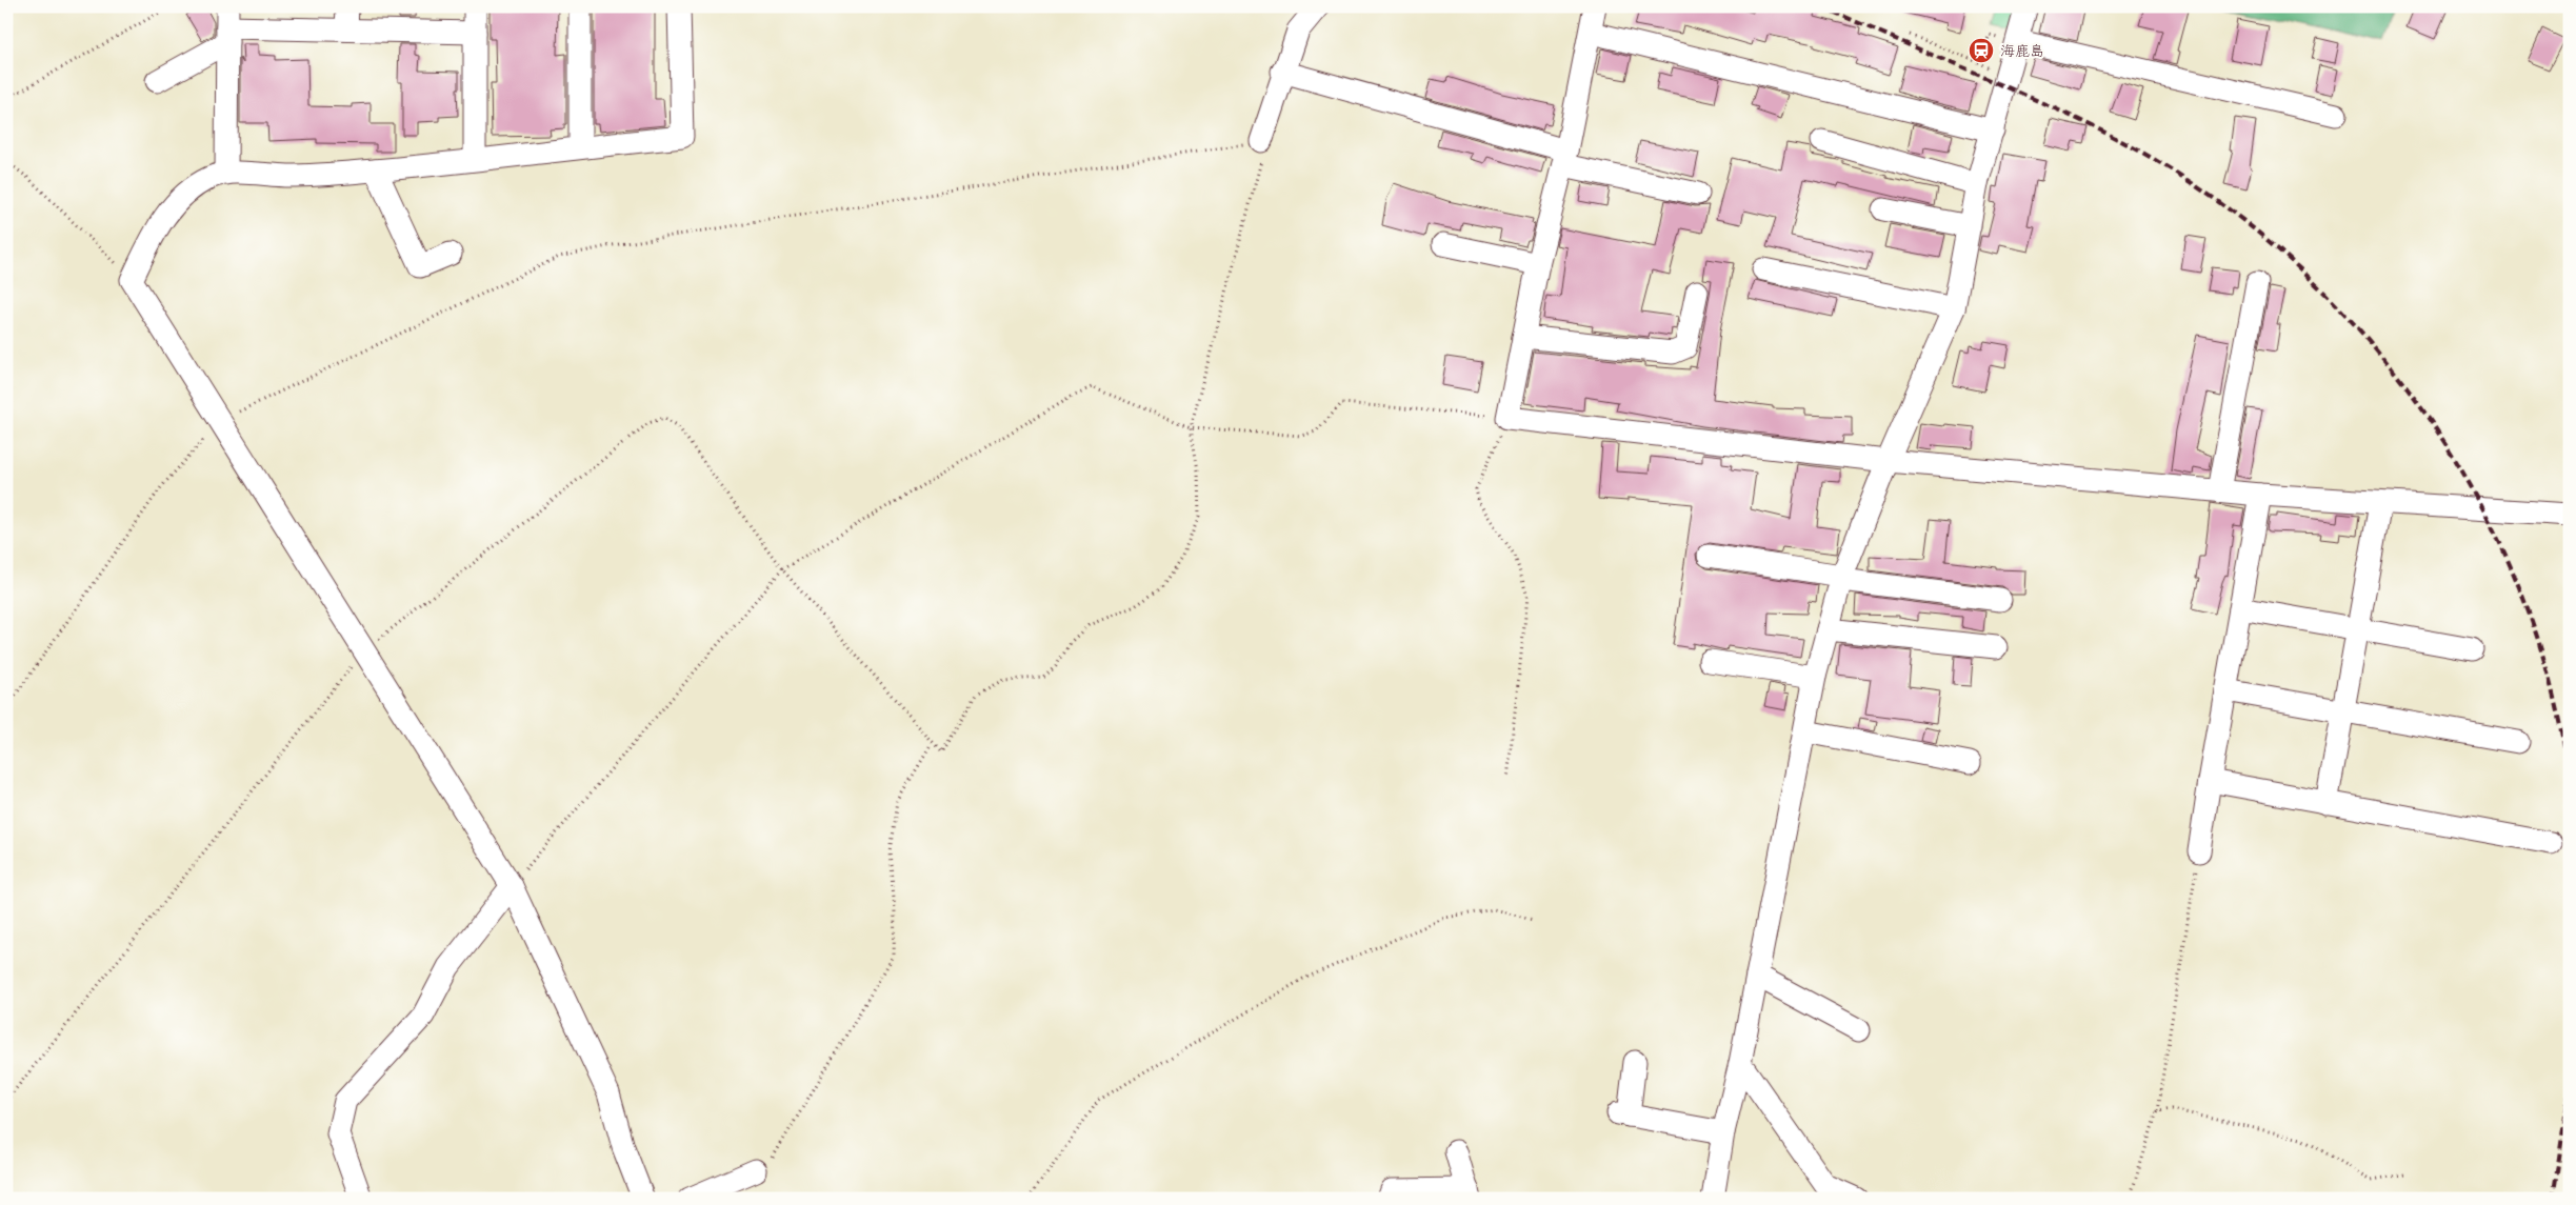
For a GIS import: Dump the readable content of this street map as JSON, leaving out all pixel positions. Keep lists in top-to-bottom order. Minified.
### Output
{"places":{"station":["海鹿島"]}}
